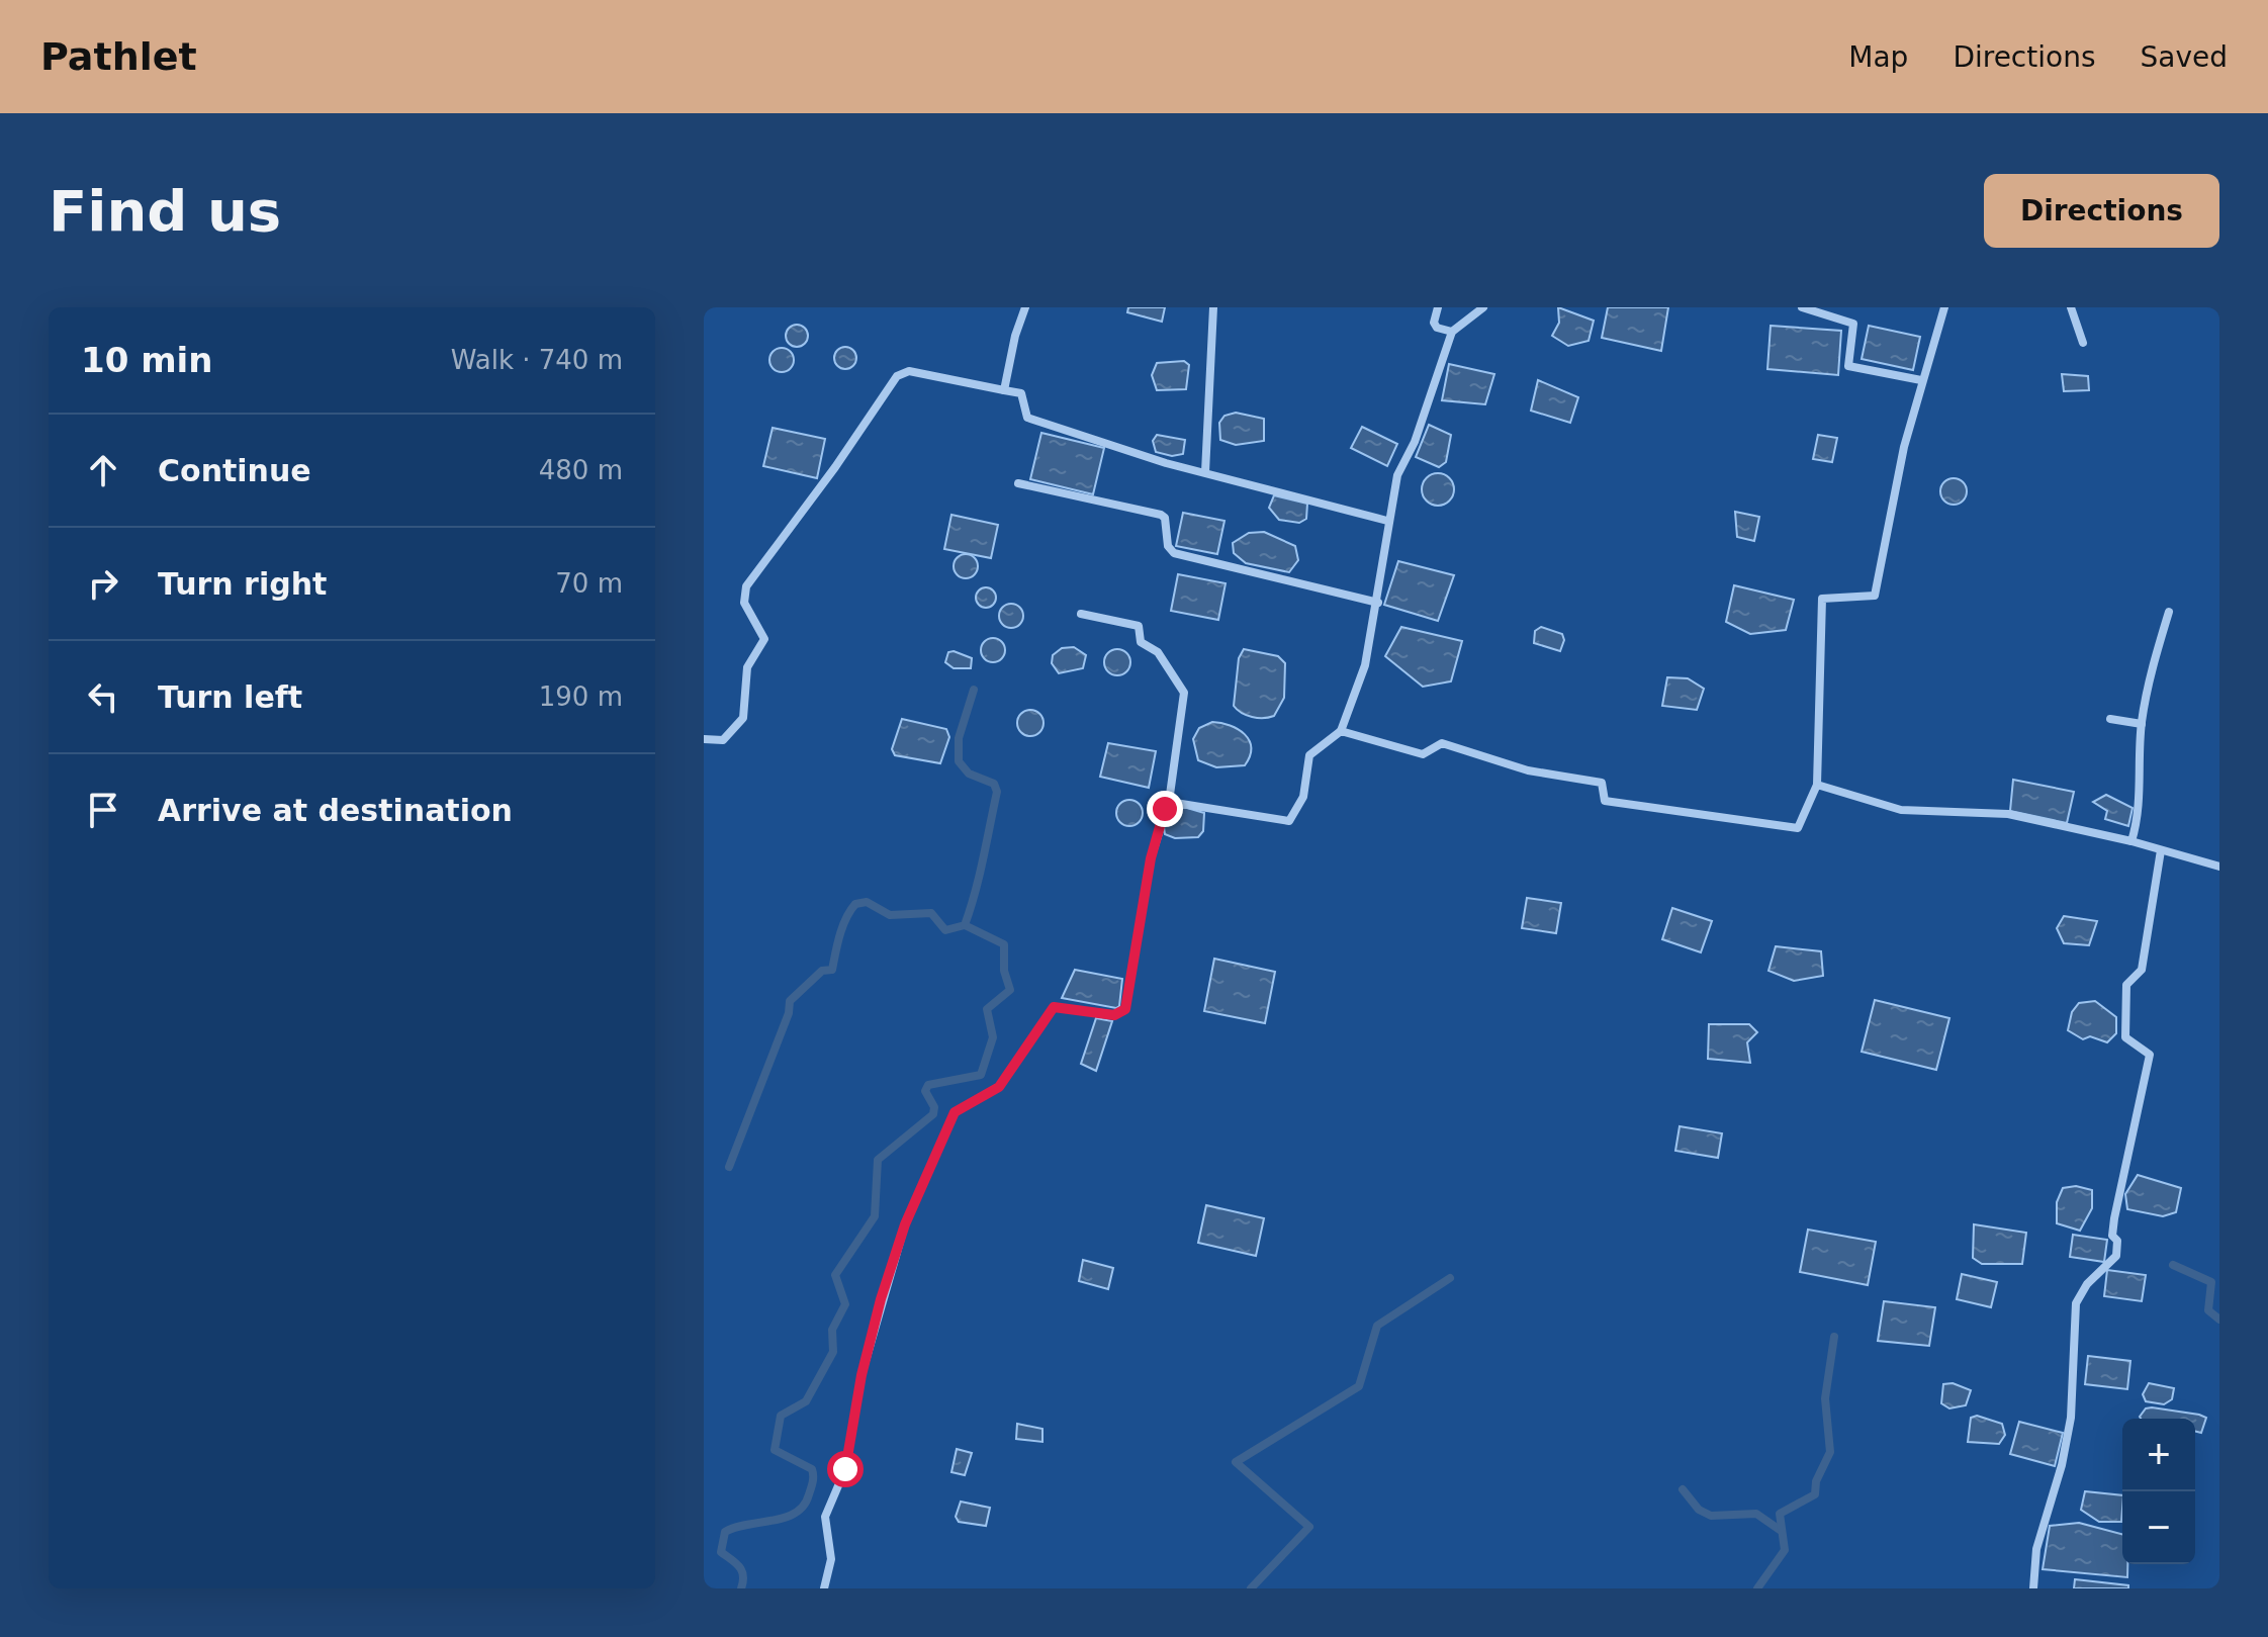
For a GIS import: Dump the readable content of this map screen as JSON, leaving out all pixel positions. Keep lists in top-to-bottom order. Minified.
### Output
{"page":{"header":"Pathlet","nav":["Map","Directions","Saved"],"buttons":"Directions","title":"Find us","heading":["10 min","Walk · 740 m"],"list":[["Continue","480 m"],["Turn right","70 m"],["Turn left","190 m"],"Arrive at destination"],"map_buttons":["+","−"]}}
